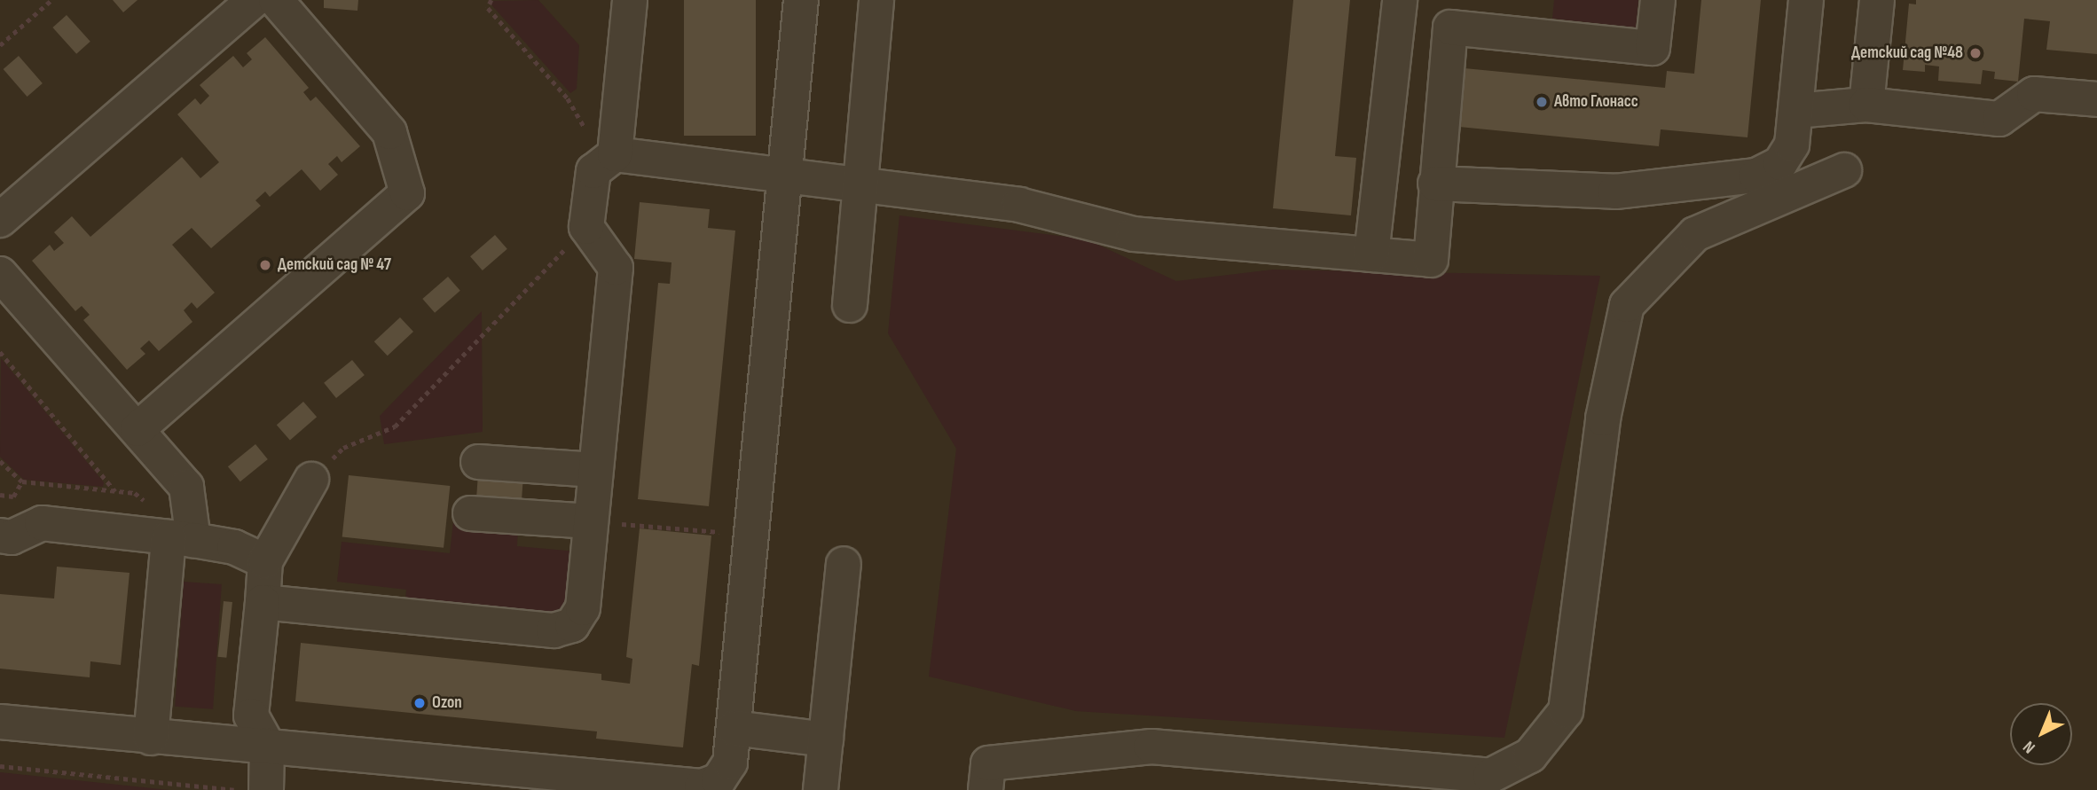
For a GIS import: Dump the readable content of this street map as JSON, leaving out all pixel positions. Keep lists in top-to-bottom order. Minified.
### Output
{"places":["Детский сад №48","Авто Глонасс","Детский сад № 47","Ozon"],"north":"bottom left"}
